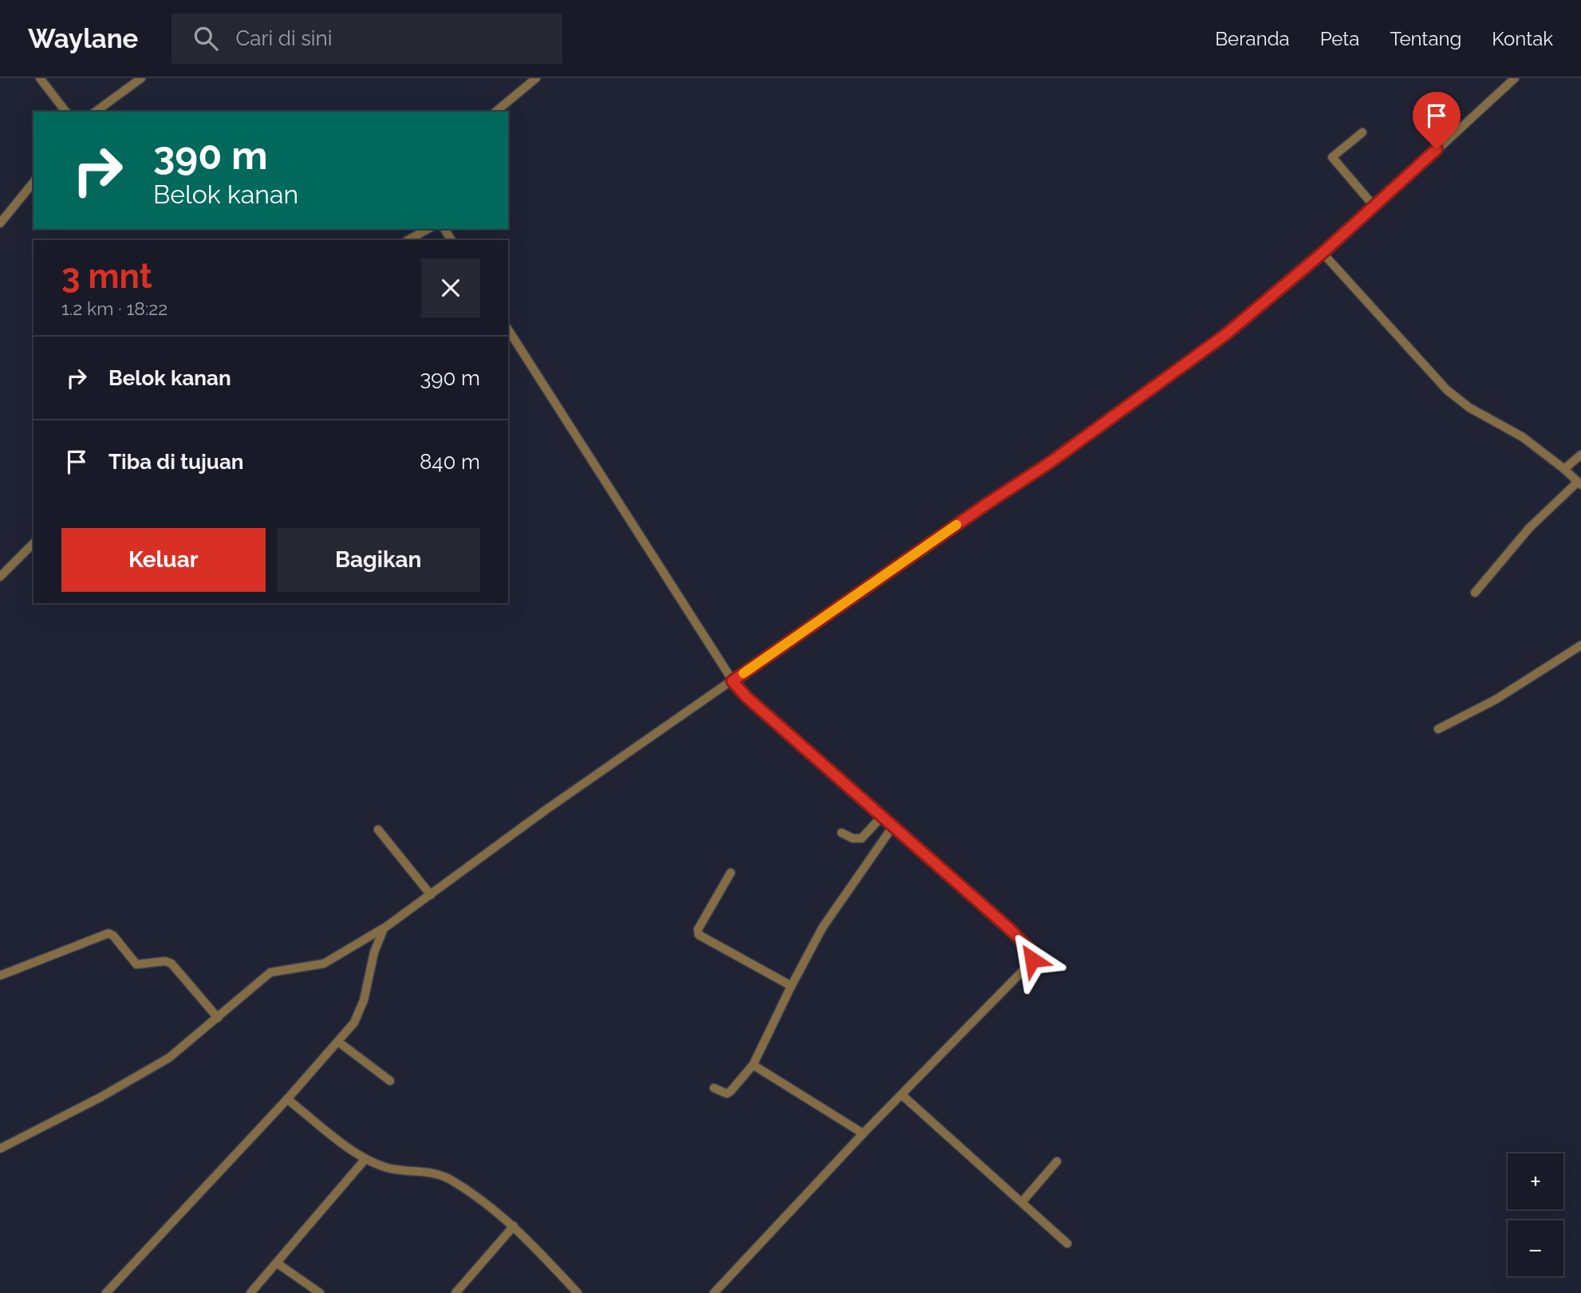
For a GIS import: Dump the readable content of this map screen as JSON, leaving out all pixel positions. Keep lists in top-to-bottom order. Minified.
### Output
{"page":{"header":"Waylane","search":"Cari di sini","nav":["Beranda","Peta","Tentang","Kontak"],"turn":["390 m","Belok kanan"],"heading":["3 mnt","1.2 km · 18:22"],"list":[{"name":"Belok kanan","value":"390 m"},{"name":"Tiba di tujuan","value":"840 m"}],"buttons":["Keluar","Bagikan"],"map_buttons":["+","−"]}}
